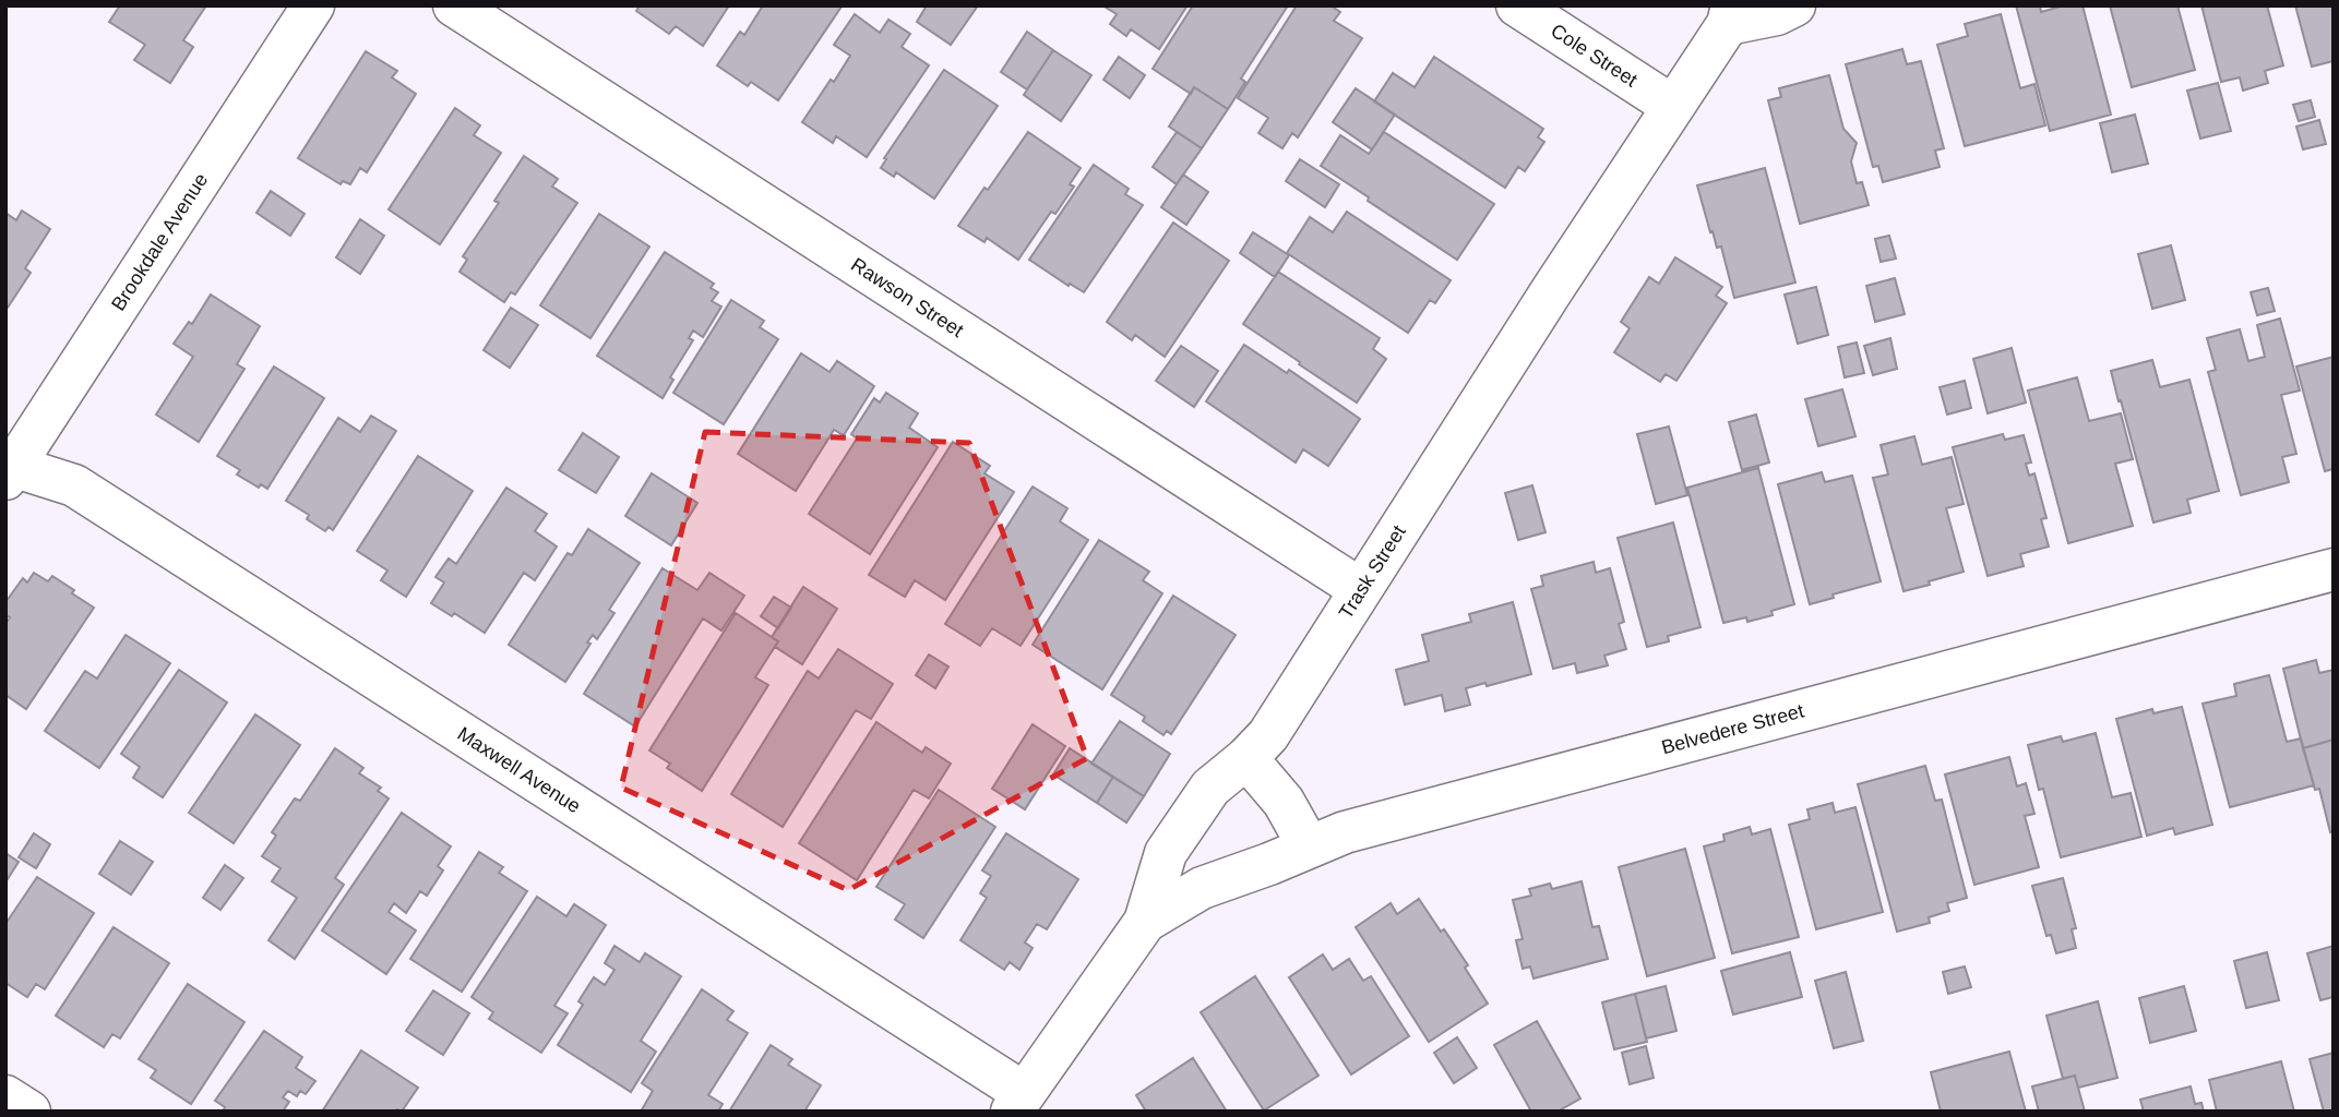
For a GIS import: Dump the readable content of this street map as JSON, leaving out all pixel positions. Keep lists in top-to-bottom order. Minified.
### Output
{"streets":{"street":["Cole Street","Brookdale Avenue","Rawson Street","Trask Street","Belvedere Street","Maxwell Avenue"]},"crossings":[["Cole Street","Trask Street"],["Brookdale Avenue","Maxwell Avenue"],["Rawson Street","Trask Street"],["Trask Street","Belvedere Street"],["Trask Street","Maxwell Avenue"]]}
